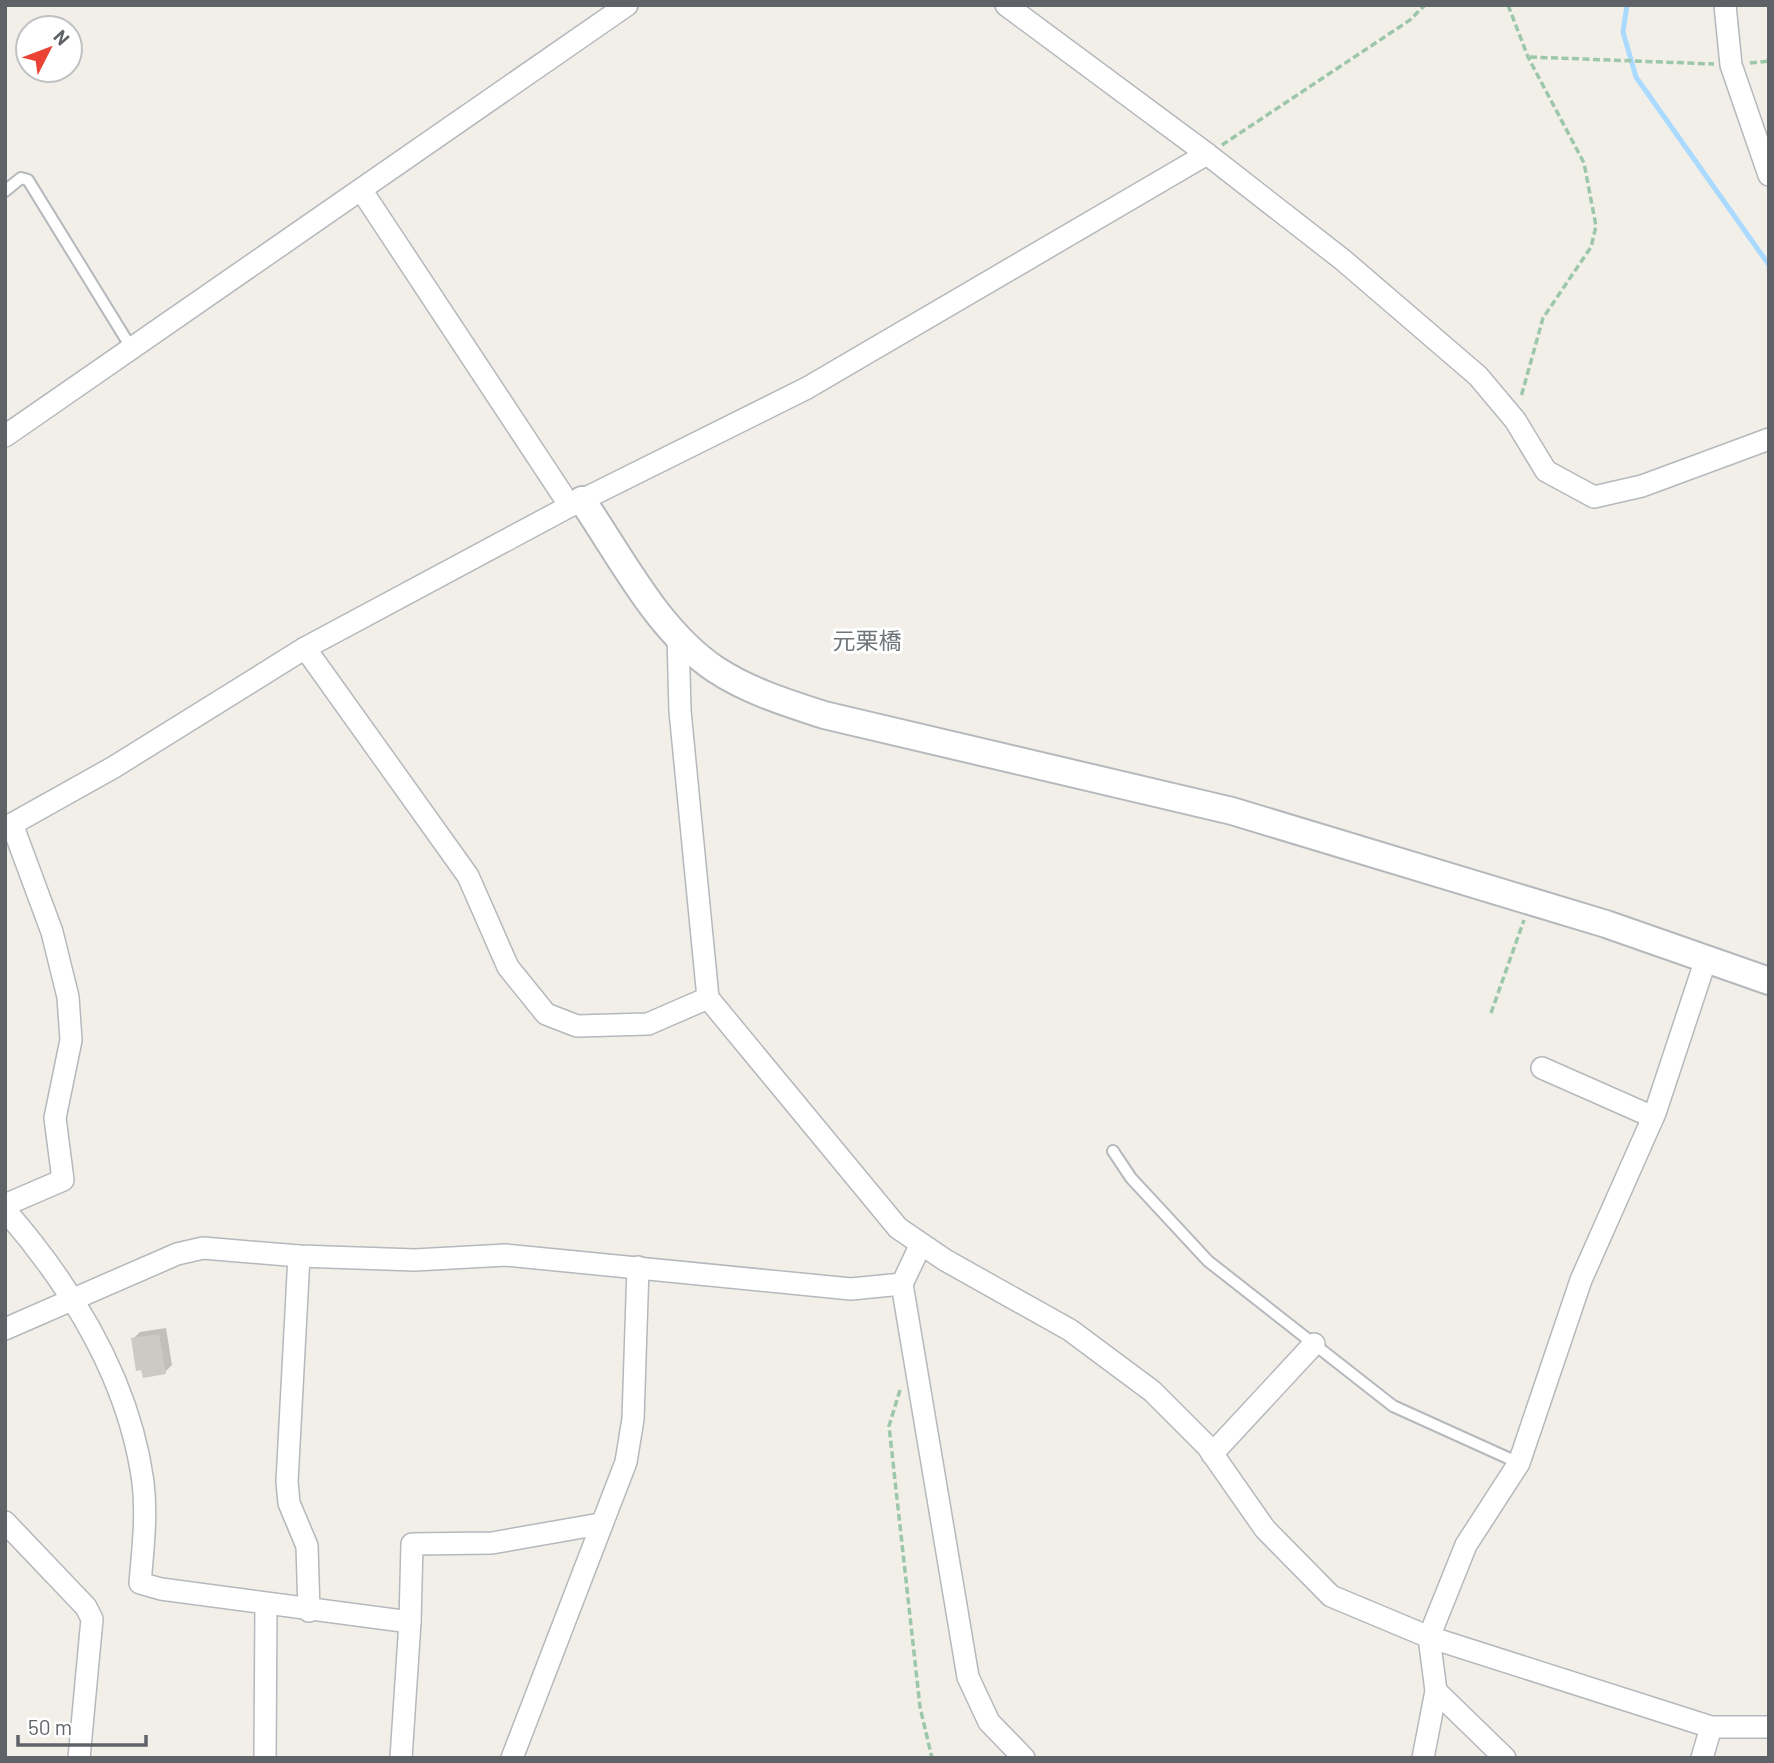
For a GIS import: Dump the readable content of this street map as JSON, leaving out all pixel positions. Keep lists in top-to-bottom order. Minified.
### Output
{"districts":["元栗橋"],"scale_bar":"50 m","north":"top right"}
